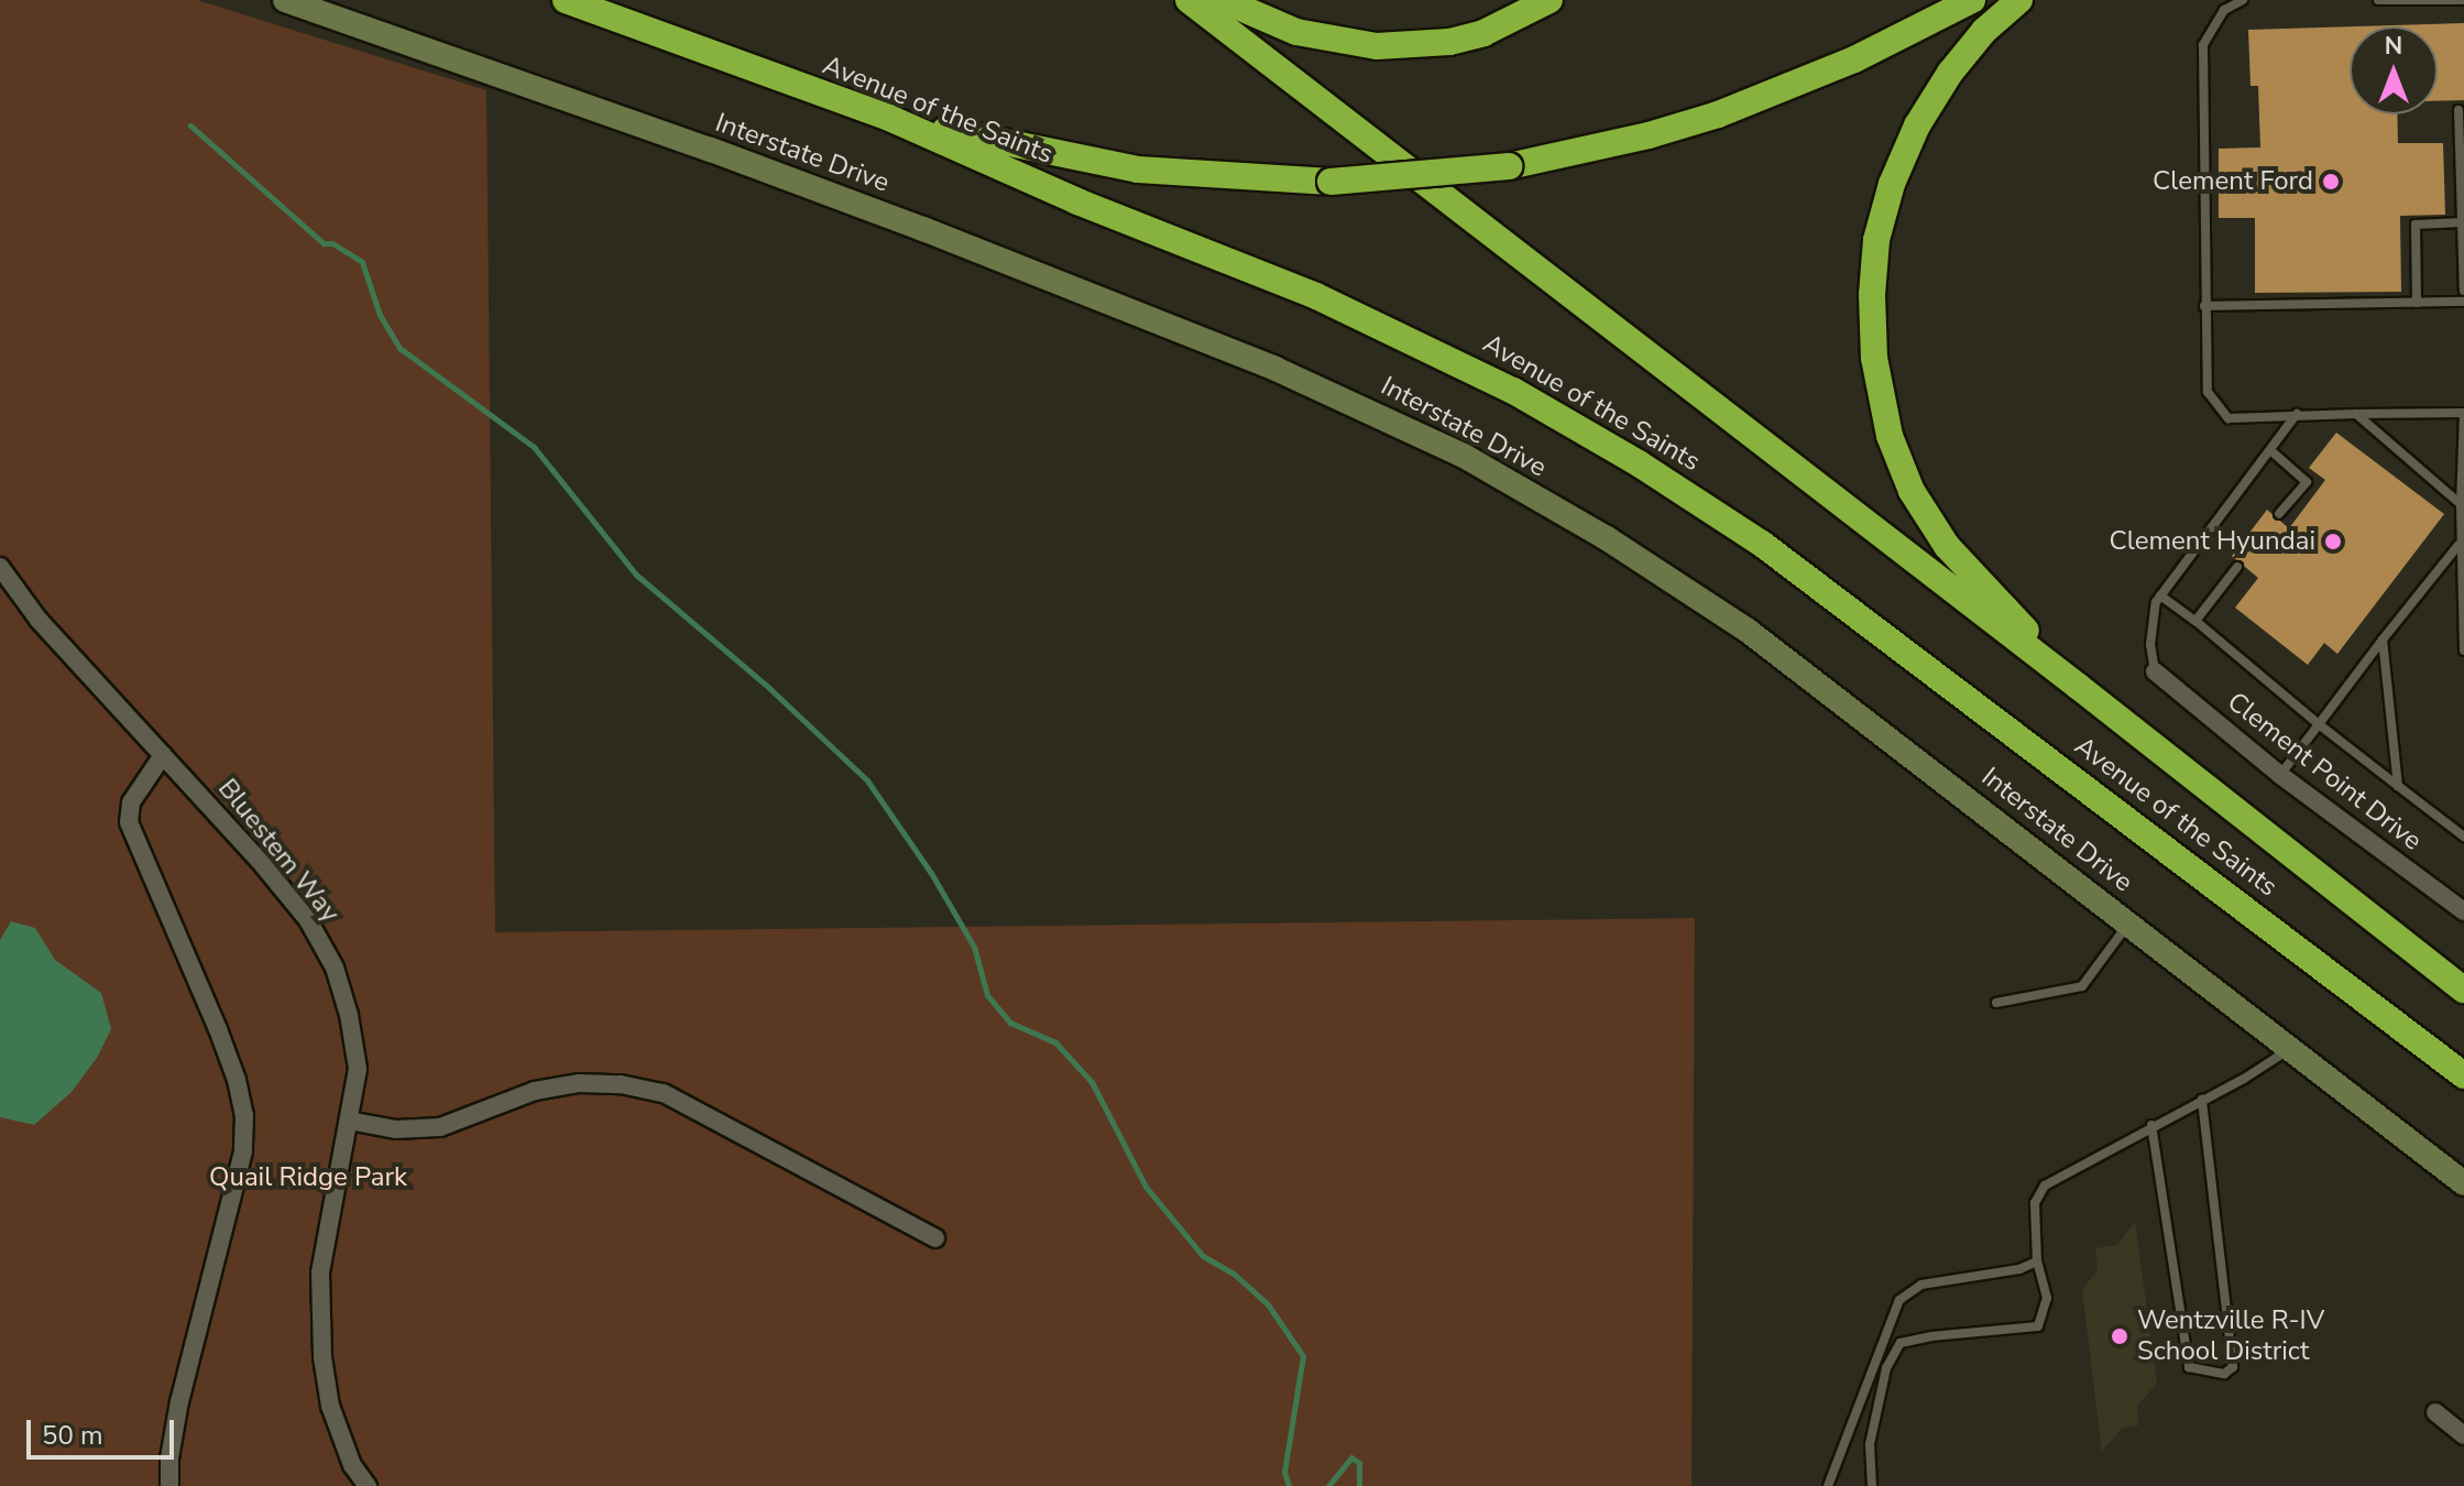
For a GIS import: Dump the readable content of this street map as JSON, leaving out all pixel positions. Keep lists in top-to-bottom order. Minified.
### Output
{"streets":{"highway":["Avenue of the Saints"],"main road":["Interstate Drive"],"street":["Clement Point Drive","Bluestem Way"]},"parks":["Quail Ridge Park"],"places":["Clement Ford","Clement Hyundai","Wentzville R-IV School District"],"scale_bar":"50 m","north":"top"}
